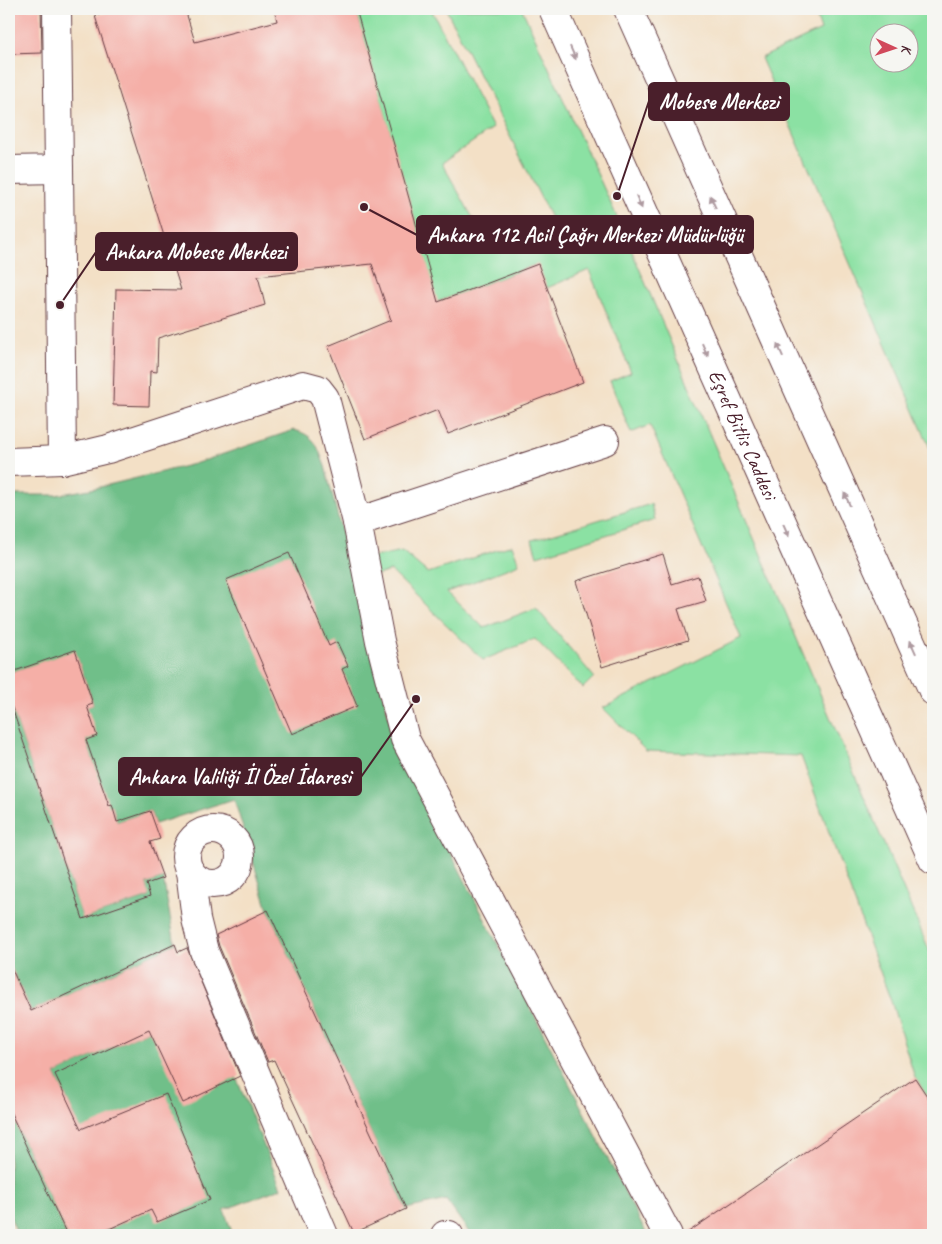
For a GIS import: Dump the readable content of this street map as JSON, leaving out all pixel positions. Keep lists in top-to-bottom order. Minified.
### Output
{"streets":{"main road":["Eşref Bitlis Caddesi"]},"places":["Mobese Merkezi","Ankara 112 Acil Çağrı Merkezi Müdürlüğü","Ankara Mobese Merkezi","Ankara Valiliği İl Özel İdaresi"],"north":"right"}
